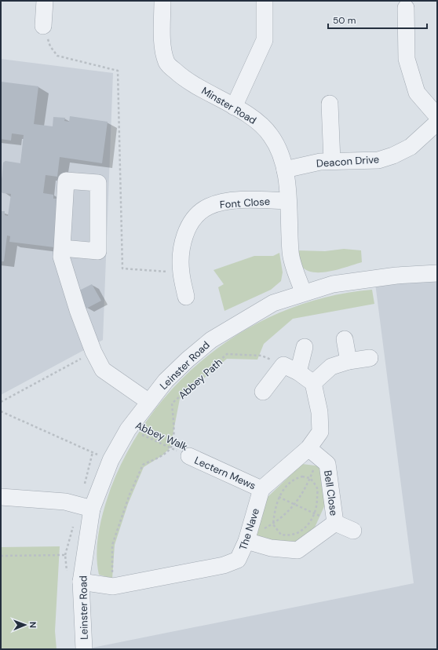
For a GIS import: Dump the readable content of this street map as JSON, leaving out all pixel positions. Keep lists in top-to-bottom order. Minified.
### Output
{"streets":{"street":["Minster Road","Deacon Drive","Font Close","Leinster Road","Lectern Mews","Bell Close","The Nave"],"path":["Abbey Path","Abbey Walk"]},"crossings":[["Minster Road","Deacon Drive"],["Minster Road","Font Close"],["Minster Road","Leinster Road"],["Leinster Road","Abbey Walk"],["Leinster Road","The Nave"],["Abbey Path","Abbey Walk"],["Abbey Walk","Lectern Mews"],["Lectern Mews","The Nave"],["Bell Close","The Nave"]],"scale_bar":"50 m","north":"right"}
